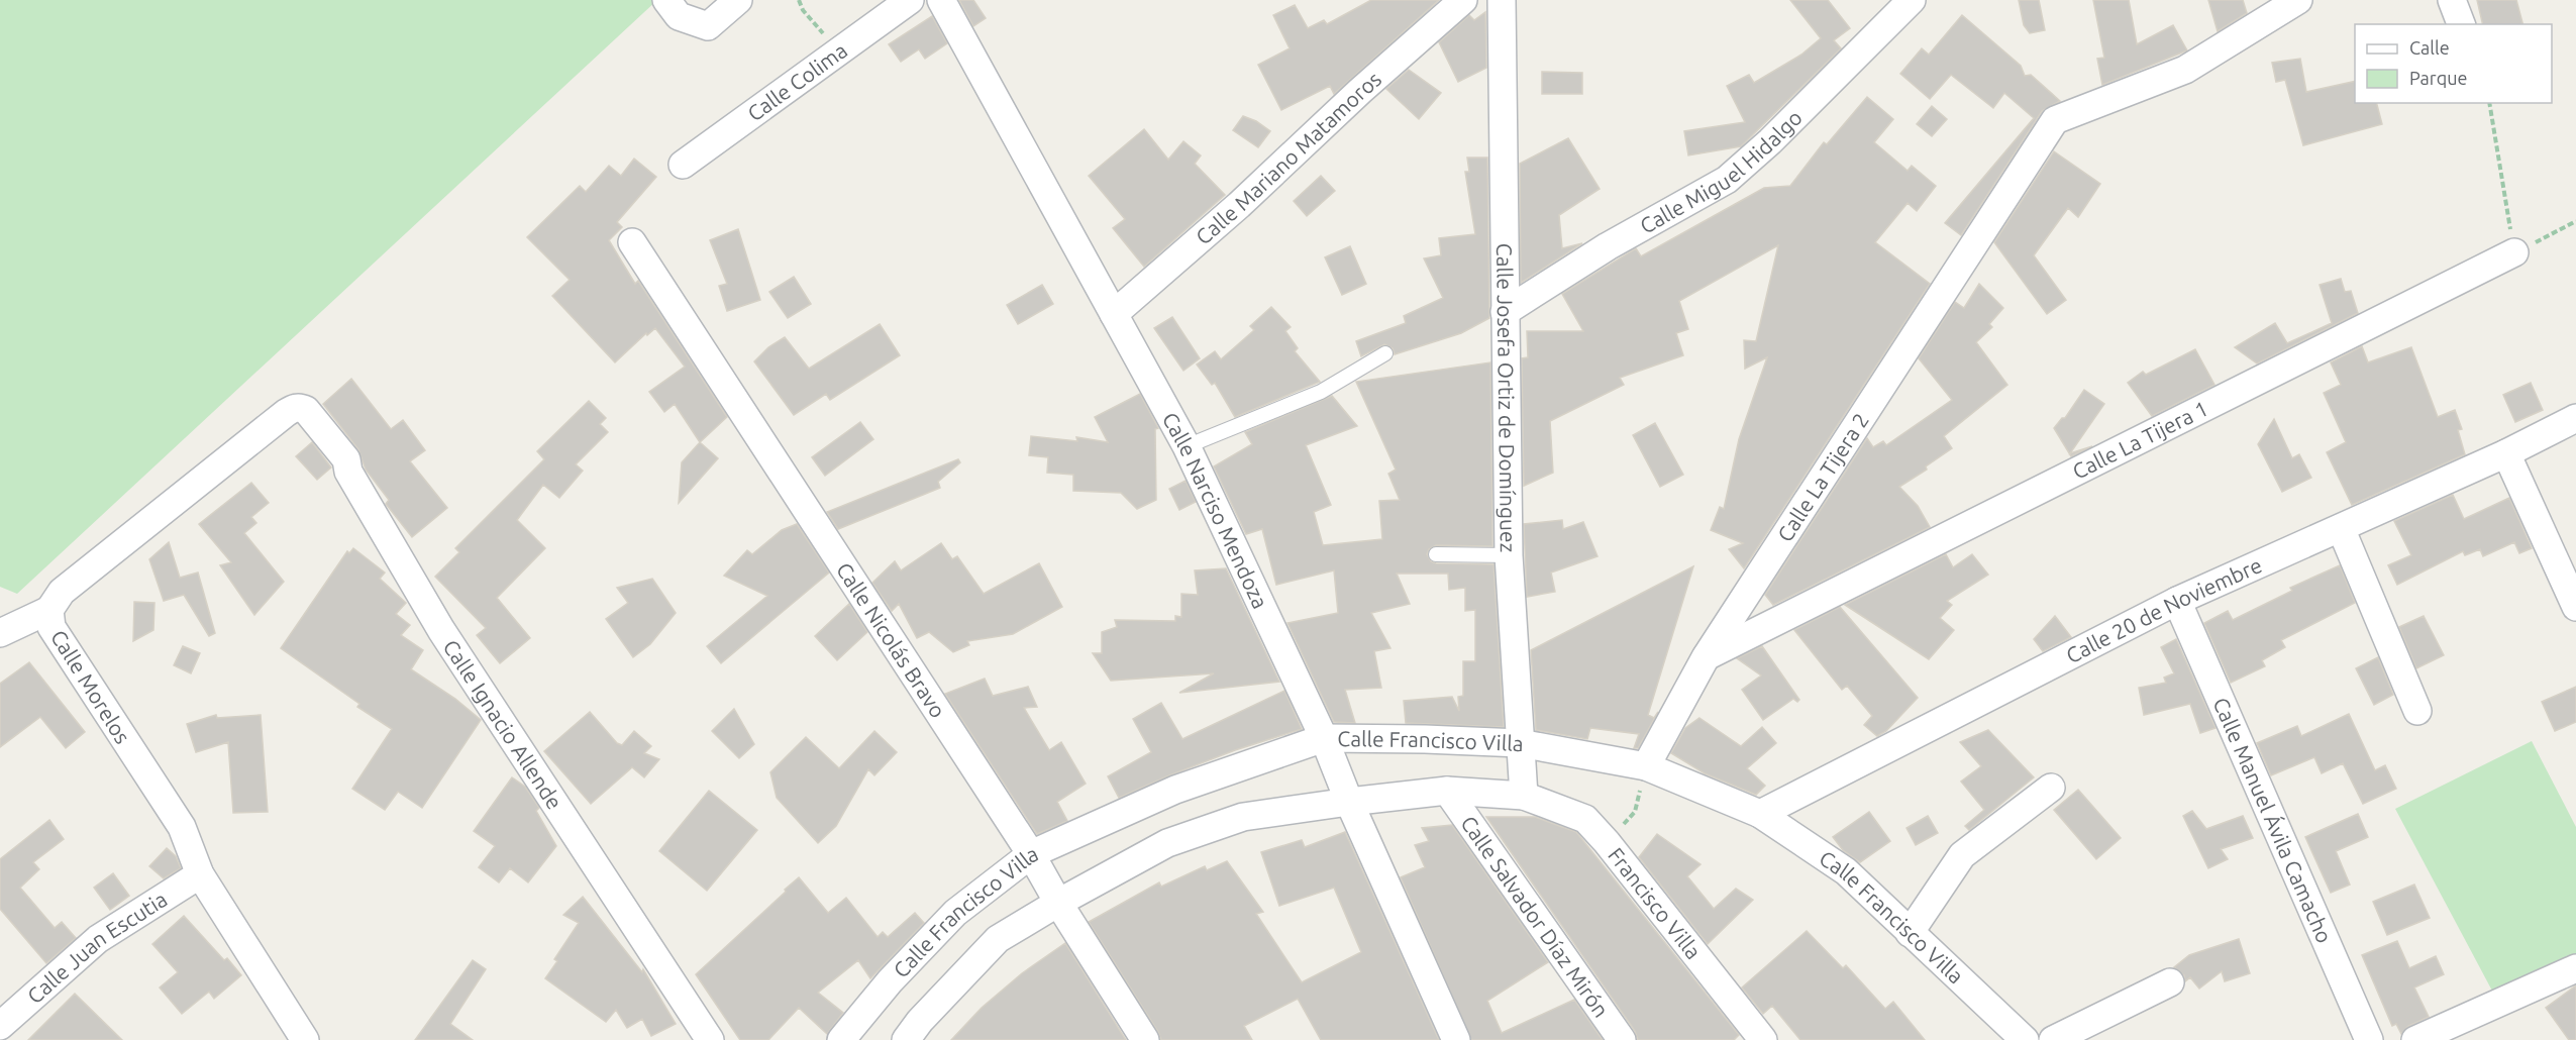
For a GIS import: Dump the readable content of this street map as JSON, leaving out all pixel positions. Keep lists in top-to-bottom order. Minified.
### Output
{"streets":{"street":["Calle Colima","Calle Mariano Matamoros","Calle Miguel Hidalgo","Calle Josefa Ortiz de Domínguez","Calle La Tijera 1","Calle La Tijera 2","Calle Narciso Mendoza","Calle 20 de Noviembre","Calle Nicolás Bravo","Calle Morelos","Calle Ignacio Allende","Calle Francisco Villa","Calle Manuel Ávila Camacho","Francisco Villa","Calle Salvador Díaz Mirón","Calle Juan Escutia"]},"crossings":[["Calle Mariano Matamoros","Calle Narciso Mendoza"],["Calle Miguel Hidalgo","Calle Josefa Ortiz de Domínguez"],["Calle Josefa Ortiz de Domínguez","Calle Francisco Villa"],["Calle Josefa Ortiz de Domínguez","Francisco Villa"],["Calle La Tijera 1","Calle La Tijera 2"],["Calle La Tijera 2","Calle Francisco Villa"],["Calle Narciso Mendoza","Calle Francisco Villa"],["Calle 20 de Noviembre","Calle Francisco Villa"],["Calle 20 de Noviembre","Calle Manuel Ávila Camacho"],["Calle Nicolás Bravo","Calle Francisco Villa"],["Calle Morelos","Calle Ignacio Allende"],["Calle Morelos","Calle Juan Escutia"],["Calle Francisco Villa","Francisco Villa"],["Calle Francisco Villa","Calle Salvador Díaz Mirón"]],"legend":["Calle","Parque"]}
